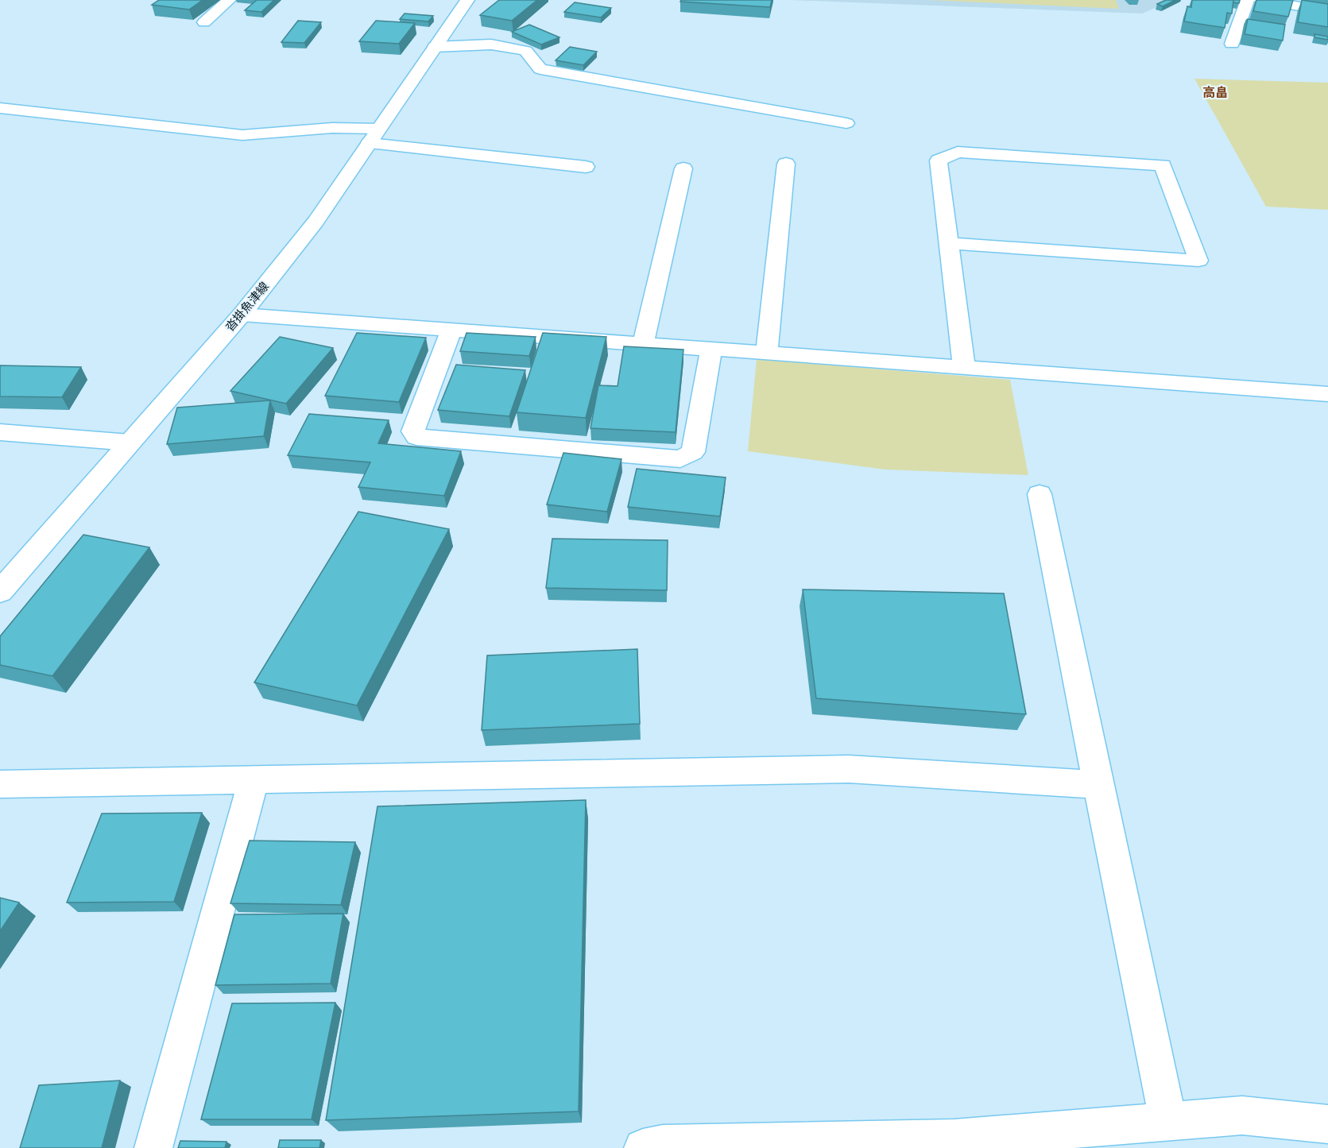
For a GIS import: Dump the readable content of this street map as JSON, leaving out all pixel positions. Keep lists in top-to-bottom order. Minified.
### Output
{"streets":{"street":["沓掛魚津線"]},"districts":["高畠"]}
